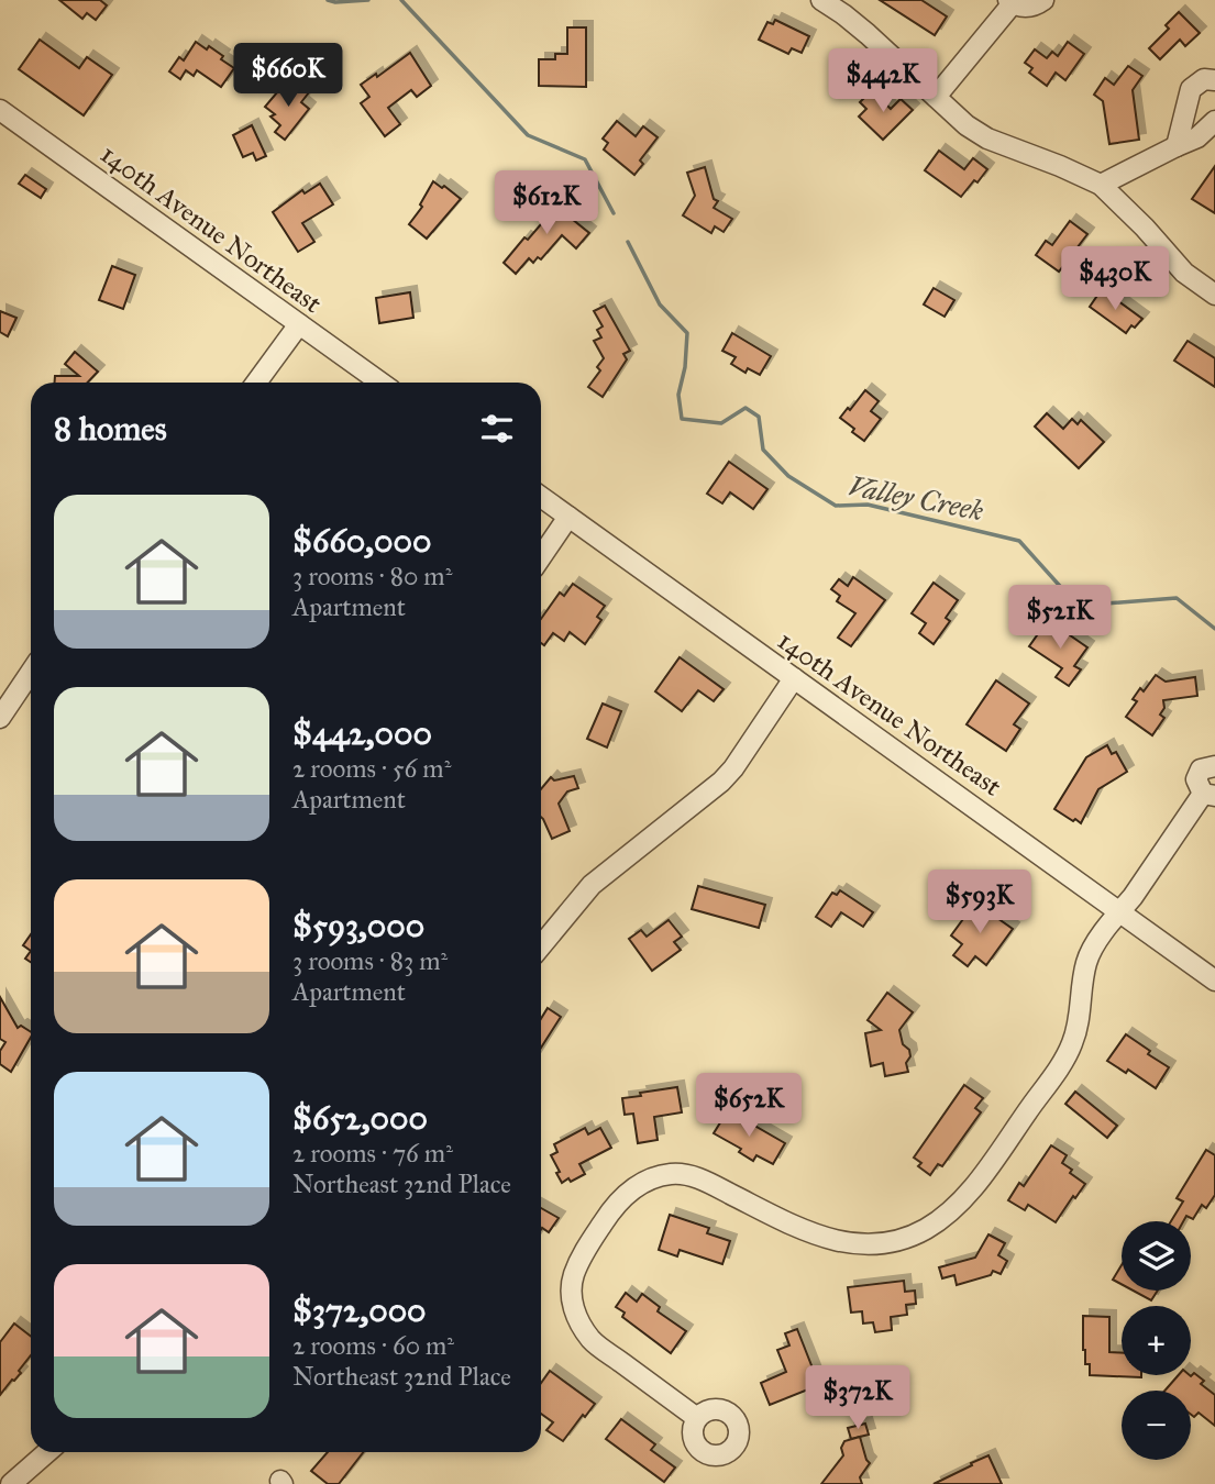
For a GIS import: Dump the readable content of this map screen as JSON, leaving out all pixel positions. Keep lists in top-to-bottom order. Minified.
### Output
{"streets":{"street":["140th Avenue Northeast"]},"water":["Valley Creek"],"page":{"price":["$660K","$442K","$612K","$430K","$521K","$593K","$652K","$372K"],"heading":"8 homes","list":[{"name":"$660,000","note":"3 rooms · 80 m² · Apartment"},{"name":"$442,000","note":"2 rooms · 56 m² · Apartment"},{"name":"$593,000","note":"3 rooms · 83 m² · Apartment"},{"name":"$652,000","note":"2 rooms · 76 m² · Northeast 32nd Place"},{"name":"$372,000","note":"2 rooms · 60 m² · Northeast 32nd Place"}],"map_buttons":["+","−"]}}
